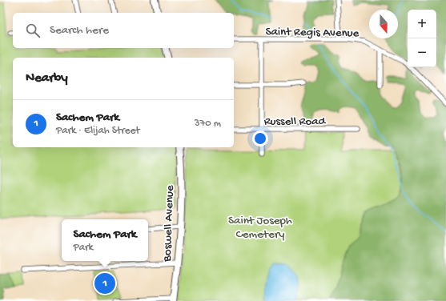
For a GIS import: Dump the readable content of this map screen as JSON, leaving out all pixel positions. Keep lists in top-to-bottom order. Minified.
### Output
{"streets":{"main road":["Boswell Avenue"],"street":["Saint Regis Avenue","Russell Road"]},"parks":["Saint Joseph Cemetery"],"north":"bottom","page":{"map_buttons":["+","−"],"search":"Search here","heading":"Nearby","list":[{"mark":"1","name":"Sachem Park","note":"Park · Elijah Street","value":"370 m"}],"popup":["Sachem Park","Park"],"pins":"1"}}
